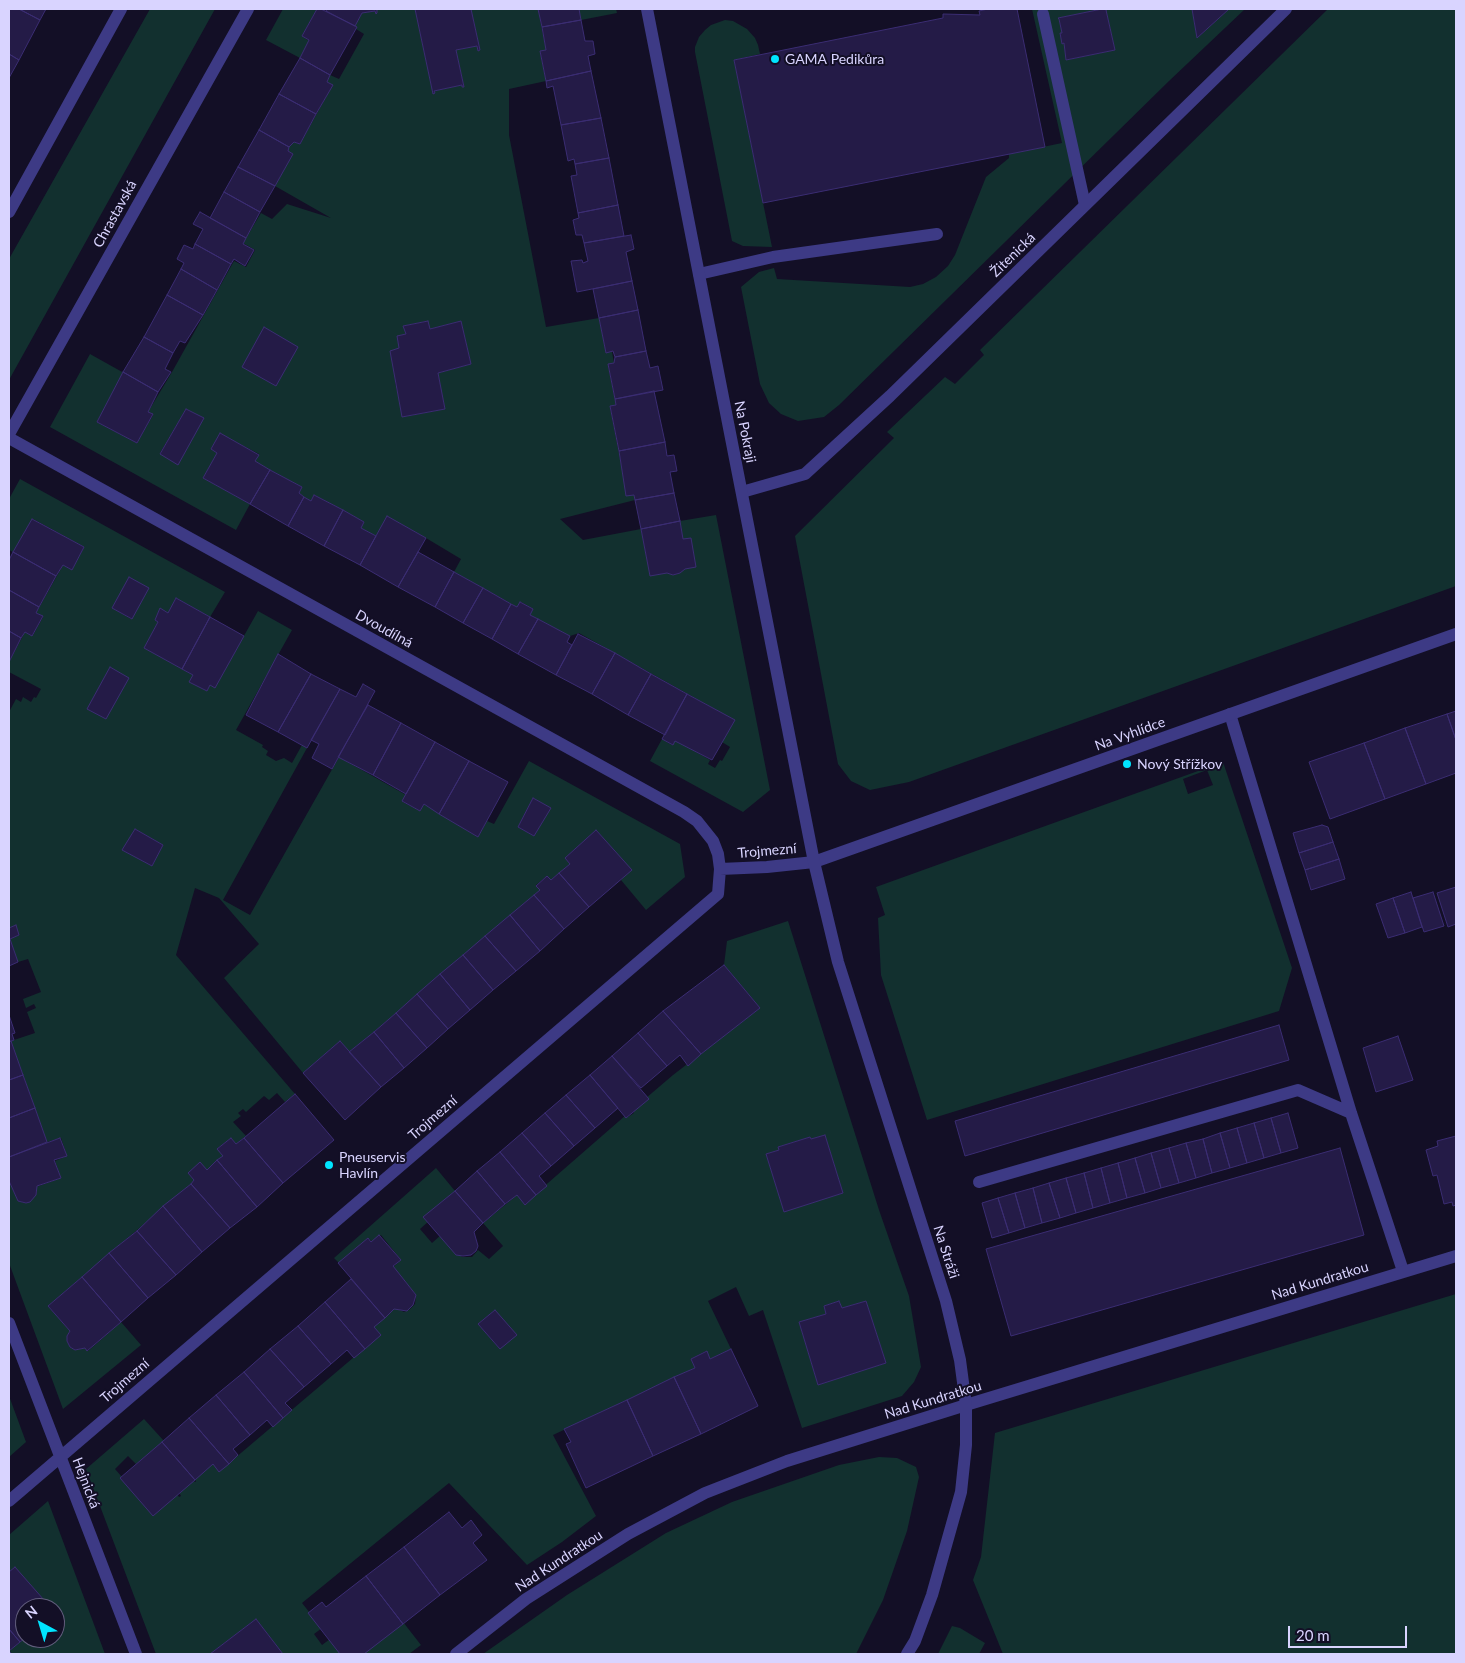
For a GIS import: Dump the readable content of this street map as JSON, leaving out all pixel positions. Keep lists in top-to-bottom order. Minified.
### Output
{"streets":{"street":["Chrastavská","Žitenická","Na Pokraji","Dvoudílná","Na Vyhlídce","Trojmezní","Na Stráži","Nad Kundratkou","Hejnická"]},"crossings":[["Žitenická","Na Pokraji"],["Na Pokraji","Na Vyhlídce"],["Na Pokraji","Trojmezní"],["Na Pokraji","Na Stráži"],["Dvoudílná","Trojmezní"],["Na Vyhlídce","Trojmezní"],["Na Vyhlídce","Na Stráži"],["Trojmezní","Na Stráži"],["Trojmezní","Hejnická"],["Na Stráži","Nad Kundratkou"]],"places":["GAMA Pedikůra","Nový Střížkov","Pneuservis Havlín"],"scale_bar":"20 m","north":"top left"}
